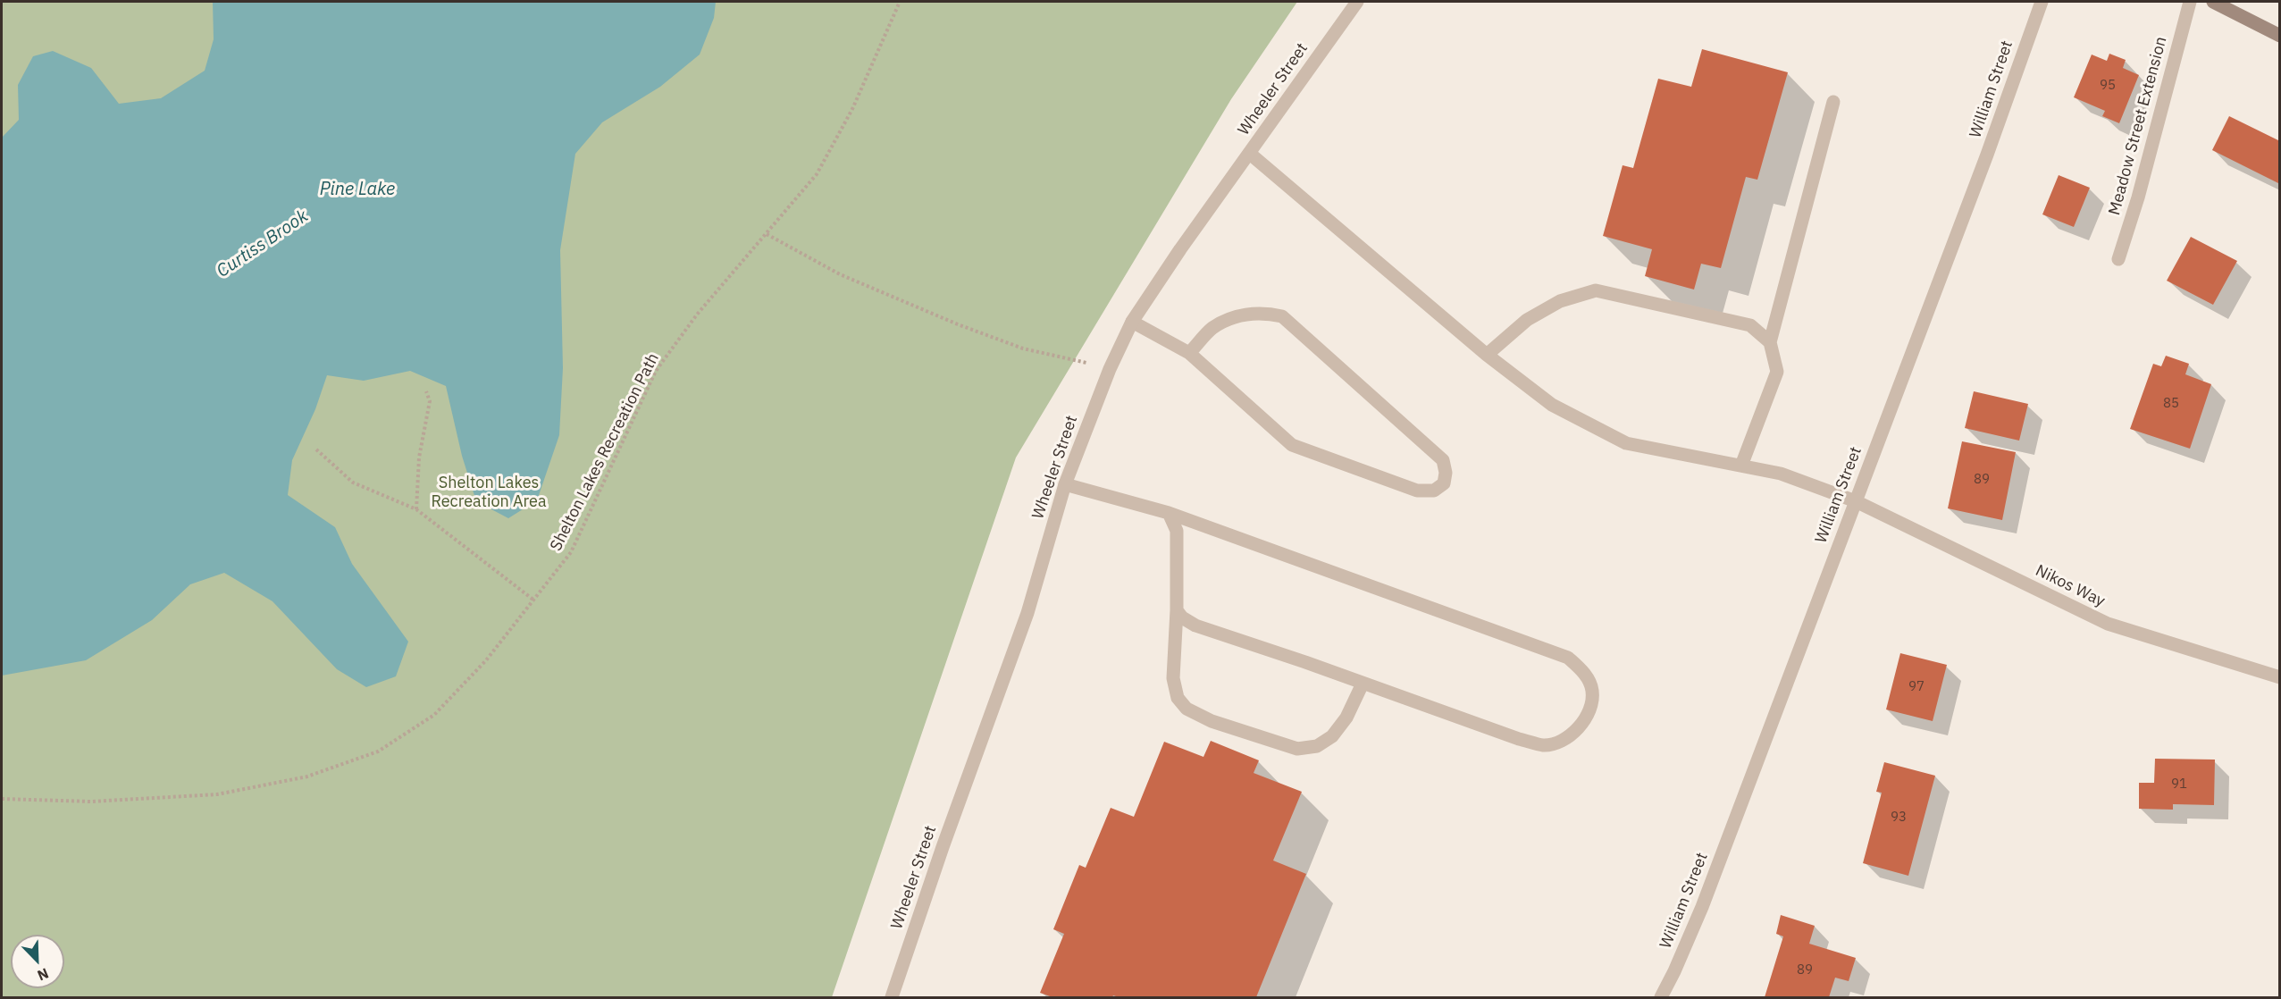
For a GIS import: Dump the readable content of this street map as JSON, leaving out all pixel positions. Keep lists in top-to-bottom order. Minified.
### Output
{"streets":{"street":["Wheeler Street","William Street","Meadow Street Extension","Nikos Way"],"path":["Shelton Lakes Recreation Path"]},"crossings":[["Wheeler Street","Nikos Way"],["William Street","Nikos Way"]],"water":["Pine Lake","Curtiss Brook"],"parks":["Shelton Lakes Recreation Area"],"house_numbers":["95","85","89","97","91","93","89"],"north":"bottom right"}
